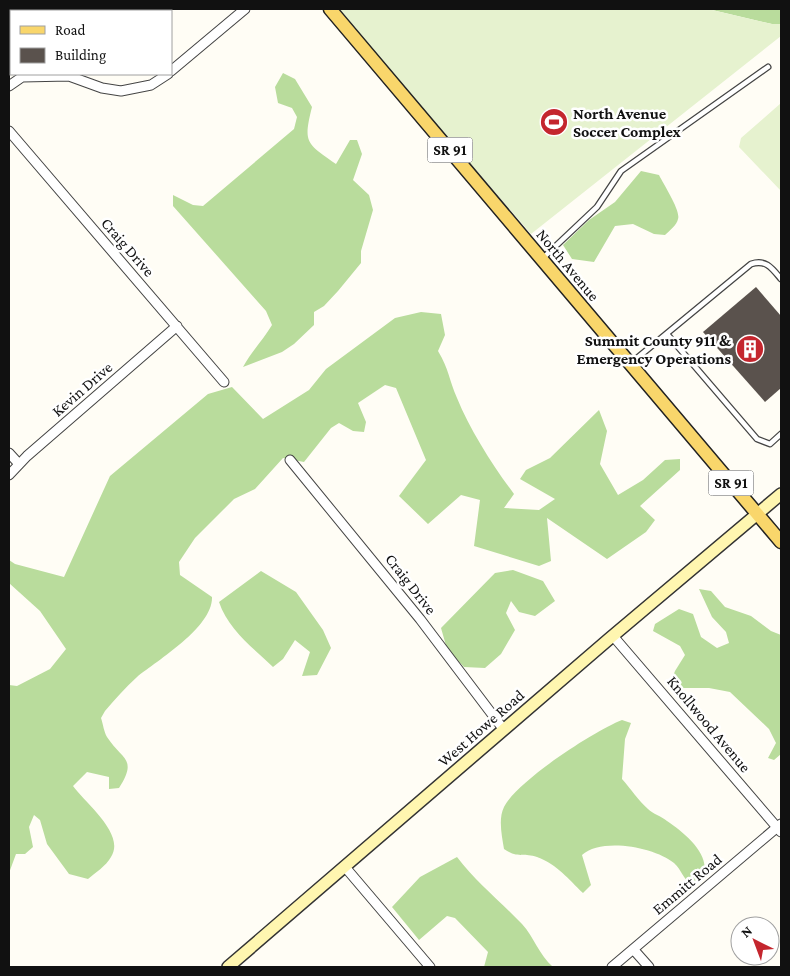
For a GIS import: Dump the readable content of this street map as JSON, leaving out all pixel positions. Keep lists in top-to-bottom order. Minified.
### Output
{"streets":{"main road":["SR 91","North Avenue","West Howe Road"],"street":["Craig Drive","Kevin Drive","Knollwood Avenue","Emmitt Road"]},"crossings":[["Craig Drive","Kevin Drive"],["Craig Drive","West Howe Road"],["North Avenue","West Howe Road"],["Knollwood Avenue","West Howe Road"],["Knollwood Avenue","Emmitt Road"]],"places":{"sports":["North Avenue Soccer Complex"],"building":["Summit County 911 & Emergency Operations"]},"legend":["Road","Building"],"north":"top left"}
